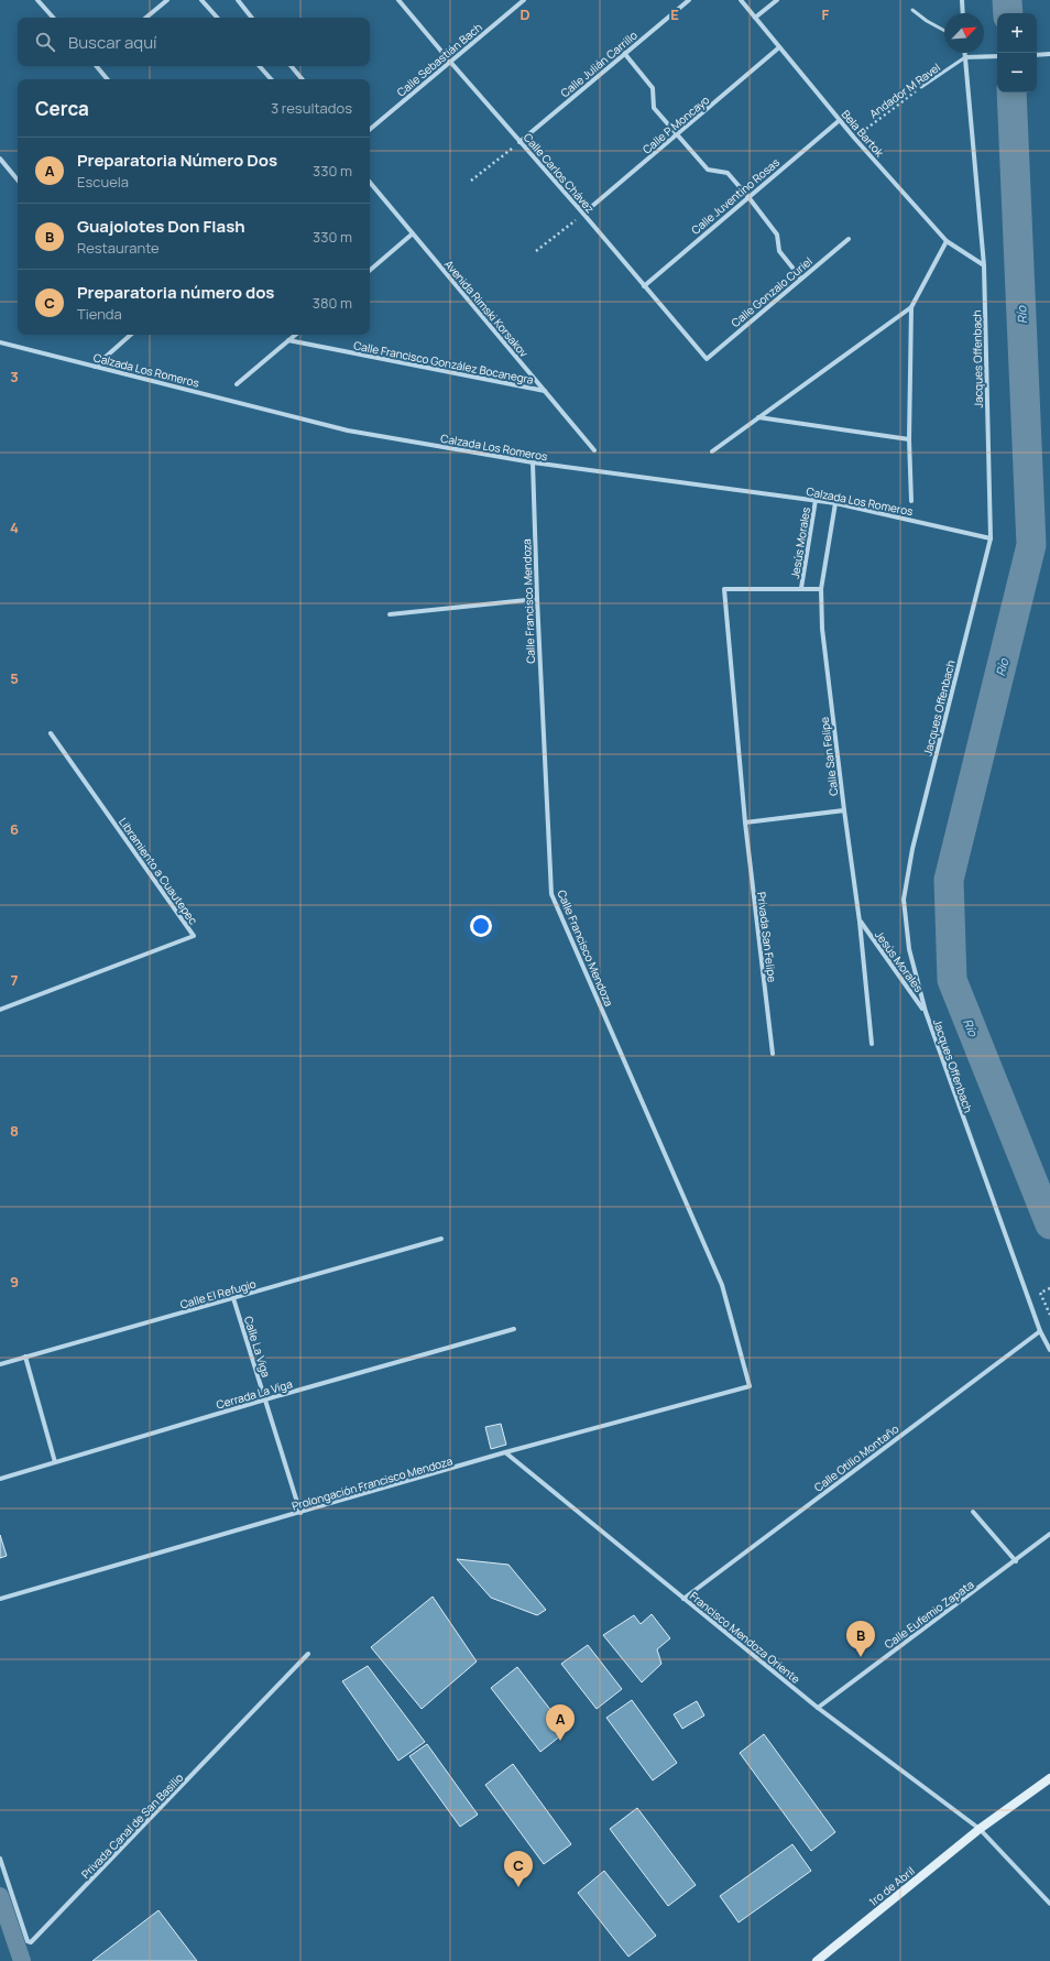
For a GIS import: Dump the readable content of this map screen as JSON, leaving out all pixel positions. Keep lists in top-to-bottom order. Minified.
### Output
{"streets":{"main road":["1ro de Abril"],"street":["Calle Sebastián Bach","Calle Julián Carrillo","Calle P Moncayo","Bela Bartok","Calle Carlos Chávez","Calle Juventino Rosas","Calle Gonzalo Curiel","Avenida Rimski Korsakov","Jacques Offenbach","Calle Francisco González Bocanegra","Calzada Los Romeros","Jesús Morales","Calle Francisco Mendoza","Calle San Felipe","Libramiento a Cuautepec","Privada San Felipe","Calle El Refugio","Calle La Viga","Cerrada La Viga","Calle Otilio Montaño","Prolongación Francisco Mendoza","Calle Eufemio Zapata","Francisco Mendoza Oriente","Privada Canal de San Basilio"],"lane":["Andador M Ravel"]},"crossings":[["Calle Sebastián Bach","Calle Carlos Chávez"],["Calle Julián Carrillo","Calle Carlos Chávez"],["Andador M Ravel","Bela Bartok"],["Andador M Ravel","Jacques Offenbach"],["Calle P Moncayo","Bela Bartok"],["Calle P Moncayo","Calle Carlos Chávez"],["Bela Bartok","Calle Juventino Rosas"],["Bela Bartok","Jacques Offenbach"],["Calle Carlos Chávez","Calle Juventino Rosas"],["Calle Carlos Chávez","Calle Gonzalo Curiel"],["Avenida Rimski Korsakov","Calle Francisco González Bocanegra"],["Jacques Offenbach","Calzada Los Romeros"],["Jacques Offenbach","Jesús Morales"],["Jacques Offenbach","Calle Otilio Montaño"],["Calzada Los Romeros","Jesús Morales"],["Calzada Los Romeros","Calle Francisco Mendoza"],["Calzada Los Romeros","Calle San Felipe"],["Jesús Morales","Calle San Felipe"],["Calle Francisco Mendoza","Prolongación Francisco Mendoza"],["Calle El Refugio","Calle La Viga"],["Calle La Viga","Cerrada La Viga"],["Calle Otilio Montaño","Francisco Mendoza Oriente"],["Prolongación Francisco Mendoza","Francisco Mendoza Oriente"],["Calle Eufemio Zapata","Francisco Mendoza Oriente"],["Francisco Mendoza Oriente","1ro de Abril"]],"water":["Río"],"north":"top right","page":{"map_buttons":["+","−"],"search":"Buscar aquí","heading":["Cerca","3 resultados"],"list":[{"mark":"A","name":"Preparatoria Número Dos","note":"Escuela","value":"330 m"},{"mark":"B","name":"Guajolotes Don Flash","note":"Restaurante","value":"330 m"},{"mark":"C","name":"Preparatoria número dos","note":"Tienda","value":"380 m"}],"pins":["B","A","C"]},"grid":{"columns":["D","E","F"],"rows":["3","4","5","6","7","8","9"]}}
